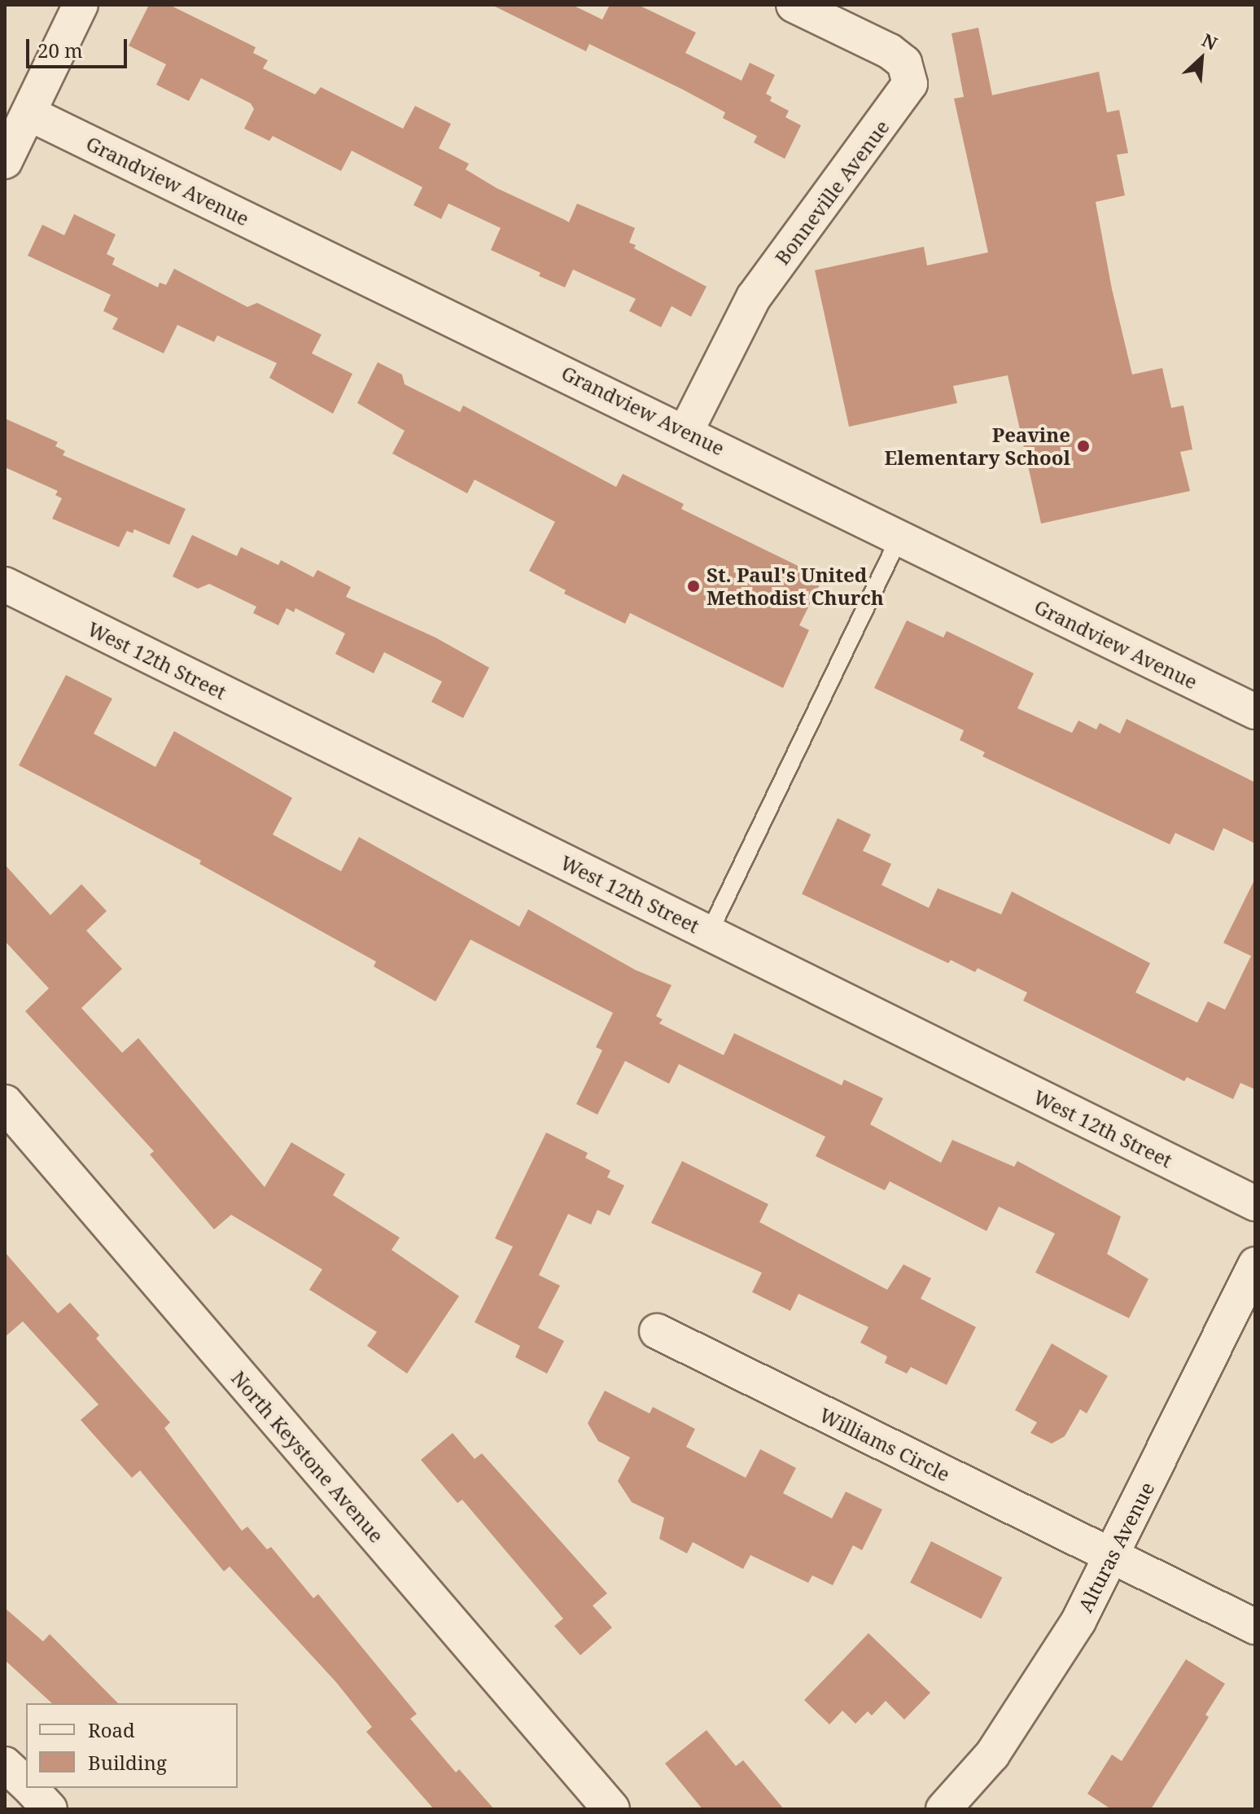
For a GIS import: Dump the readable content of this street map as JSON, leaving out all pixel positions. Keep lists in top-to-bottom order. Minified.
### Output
{"streets":{"street":["Grandview Avenue","Bonneville Avenue","West 12th Street","Williams Circle","North Keystone Avenue","Alturas Avenue"]},"crossings":[["Grandview Avenue","Bonneville Avenue"],["Williams Circle","Alturas Avenue"]],"places":["Peavine Elementary School","St. Paul's United Methodist Church"],"legend":["Road","Building"],"scale_bar":"20 m","north":"top right"}
